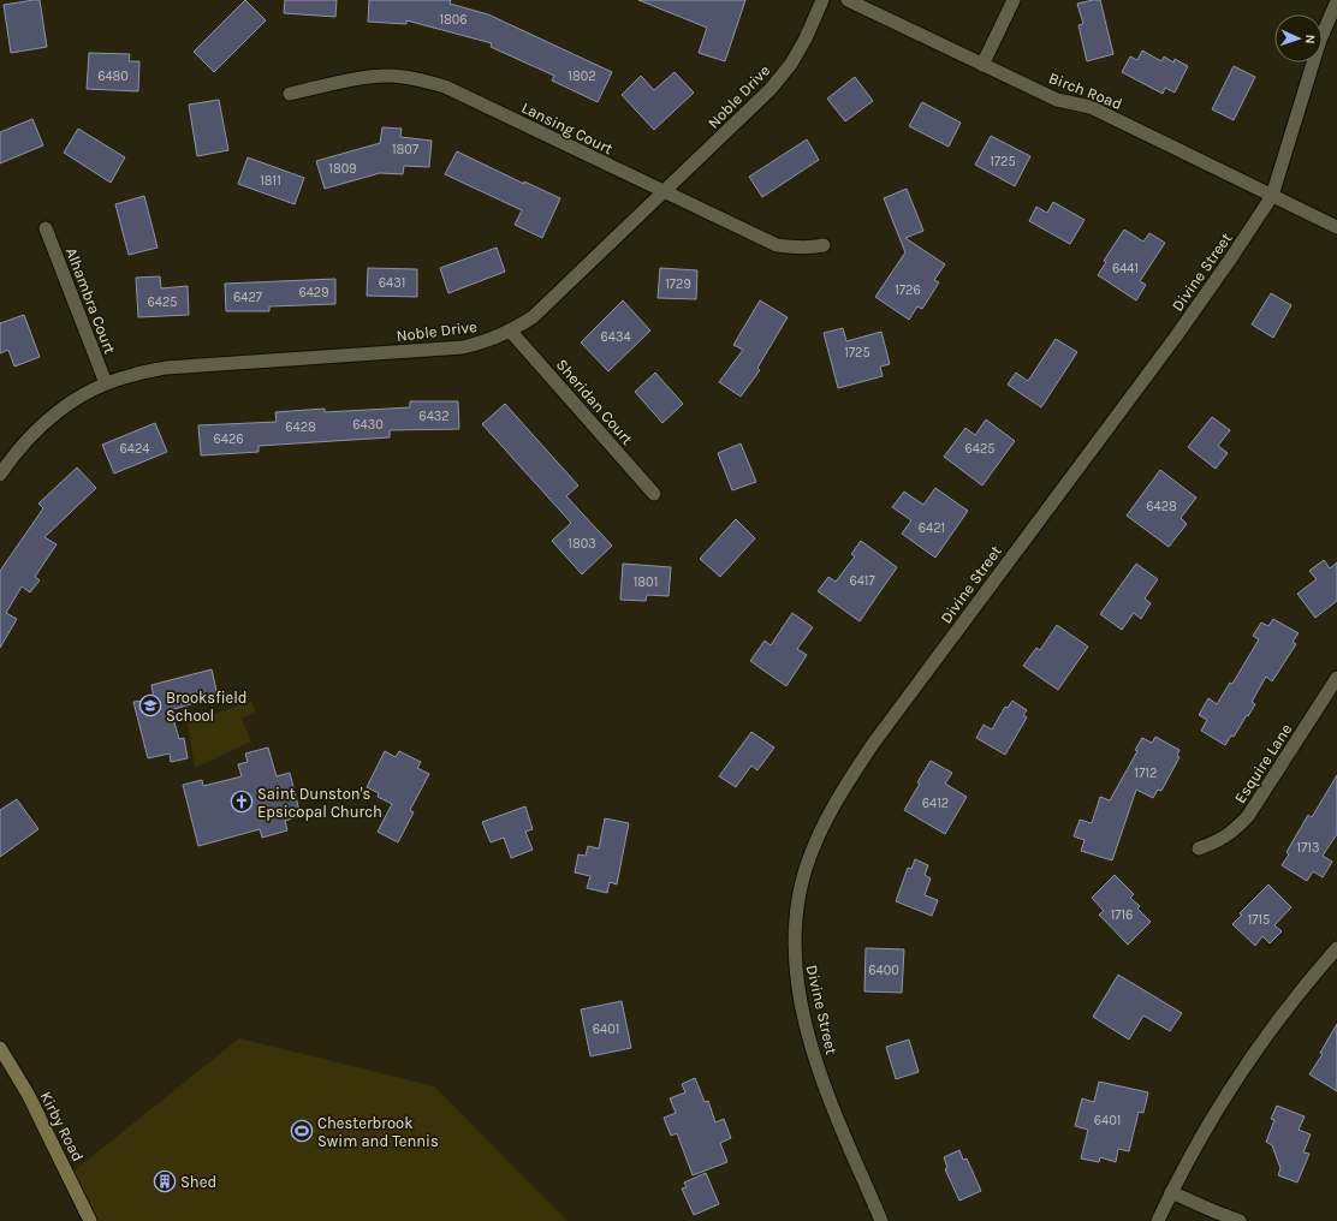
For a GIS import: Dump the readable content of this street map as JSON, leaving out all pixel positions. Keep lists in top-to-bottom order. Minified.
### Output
{"streets":{"main road":["Kirby Road"],"street":["Birch Road","Noble Drive","Lansing Court","Divine Street","Alhambra Court","Sheridan Court","Esquire Lane"]},"crossings":[["Birch Road","Divine Street"],["Noble Drive","Lansing Court"],["Noble Drive","Alhambra Court"],["Noble Drive","Sheridan Court"]],"places":{"school or university":["Brooksfield School"],"church":["Saint Dunston's Epsicopal Church"],"sports":["Chesterbrook Swim and Tennis"],"building":["Shed"]},"house_numbers":["1806","6480","1802","1807","1725","1809","1811","6441","6431","1729","1726","6429","6427","6425","6434","1725","6432","6430","6428","6426","6424","6425","6428","6421","1803","6417","1801","1712","6412","1713","1716","1715","6400","6401","6401"],"north":"right"}
